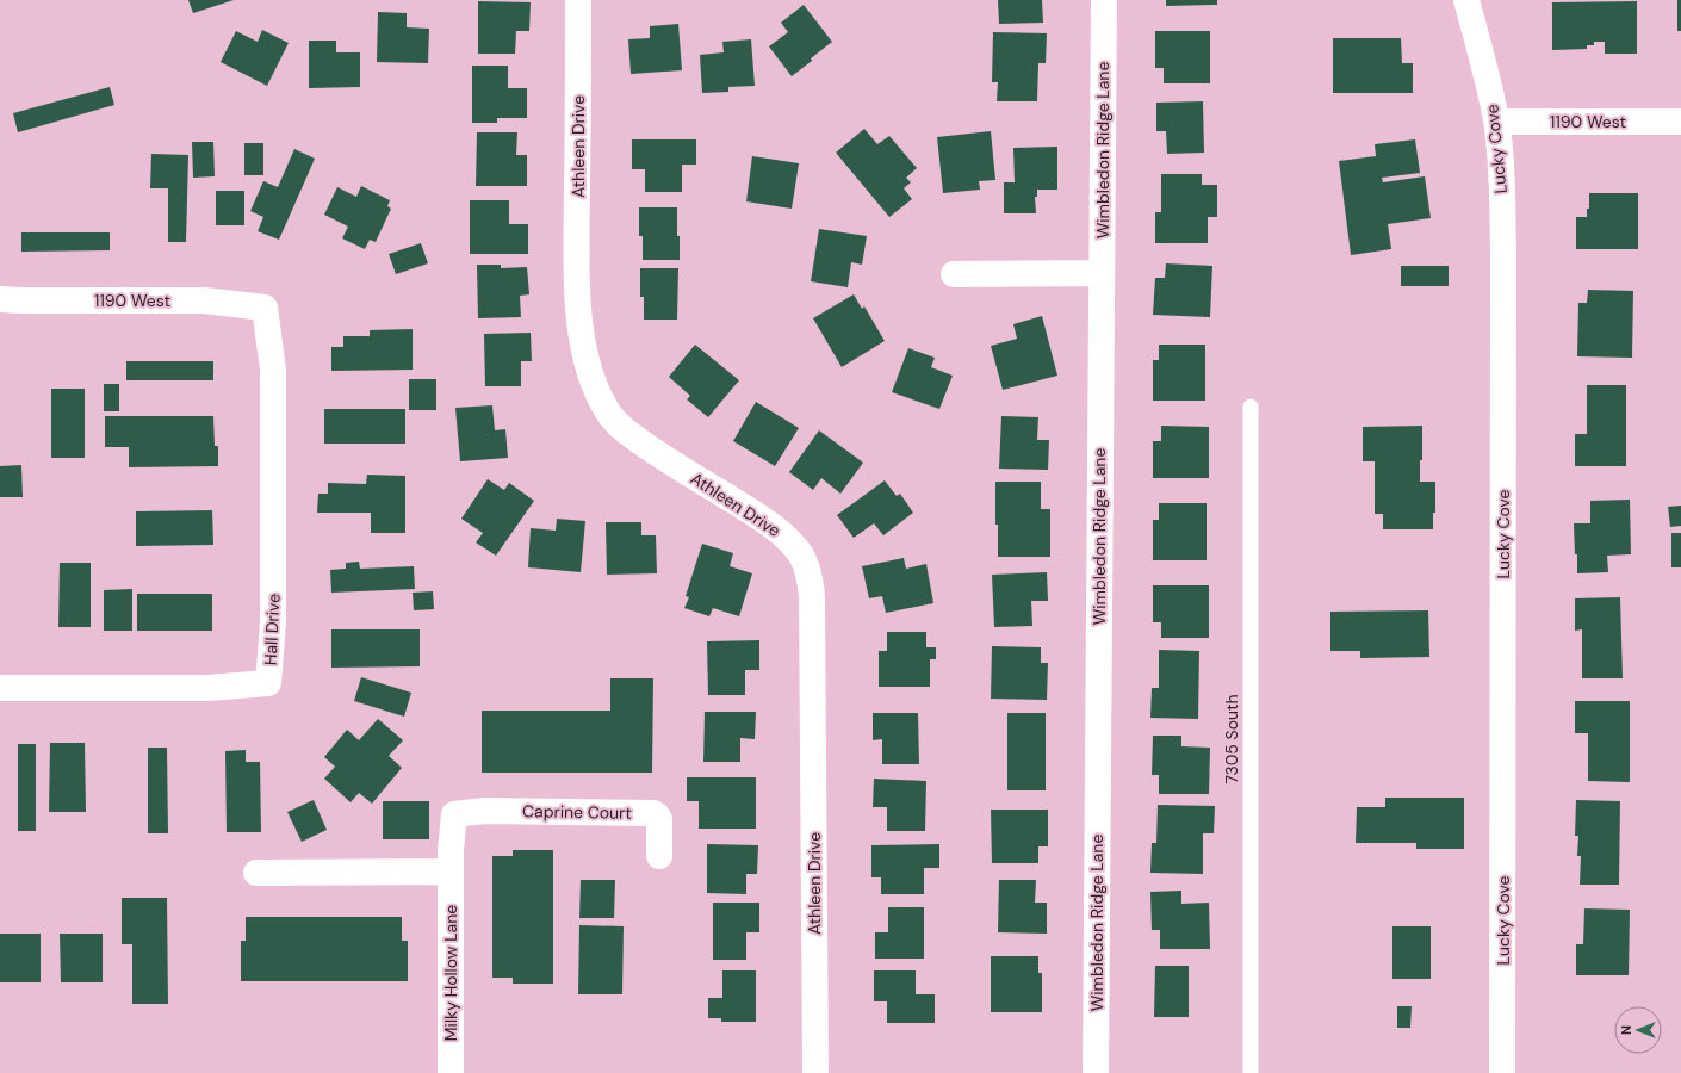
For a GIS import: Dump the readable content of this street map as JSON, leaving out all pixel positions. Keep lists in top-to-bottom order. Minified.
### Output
{"streets":{"street":["1190 West","Athleen Drive","Lucky Cove","Wimbledon Ridge Lane","Hall Drive","Caprine Court","Milky Hollow Lane"],"lane":["7305 South"]},"crossings":[["1190 West","Lucky Cove"],["1190 West","Hall Drive"],["Caprine Court","Milky Hollow Lane"]],"north":"left"}
